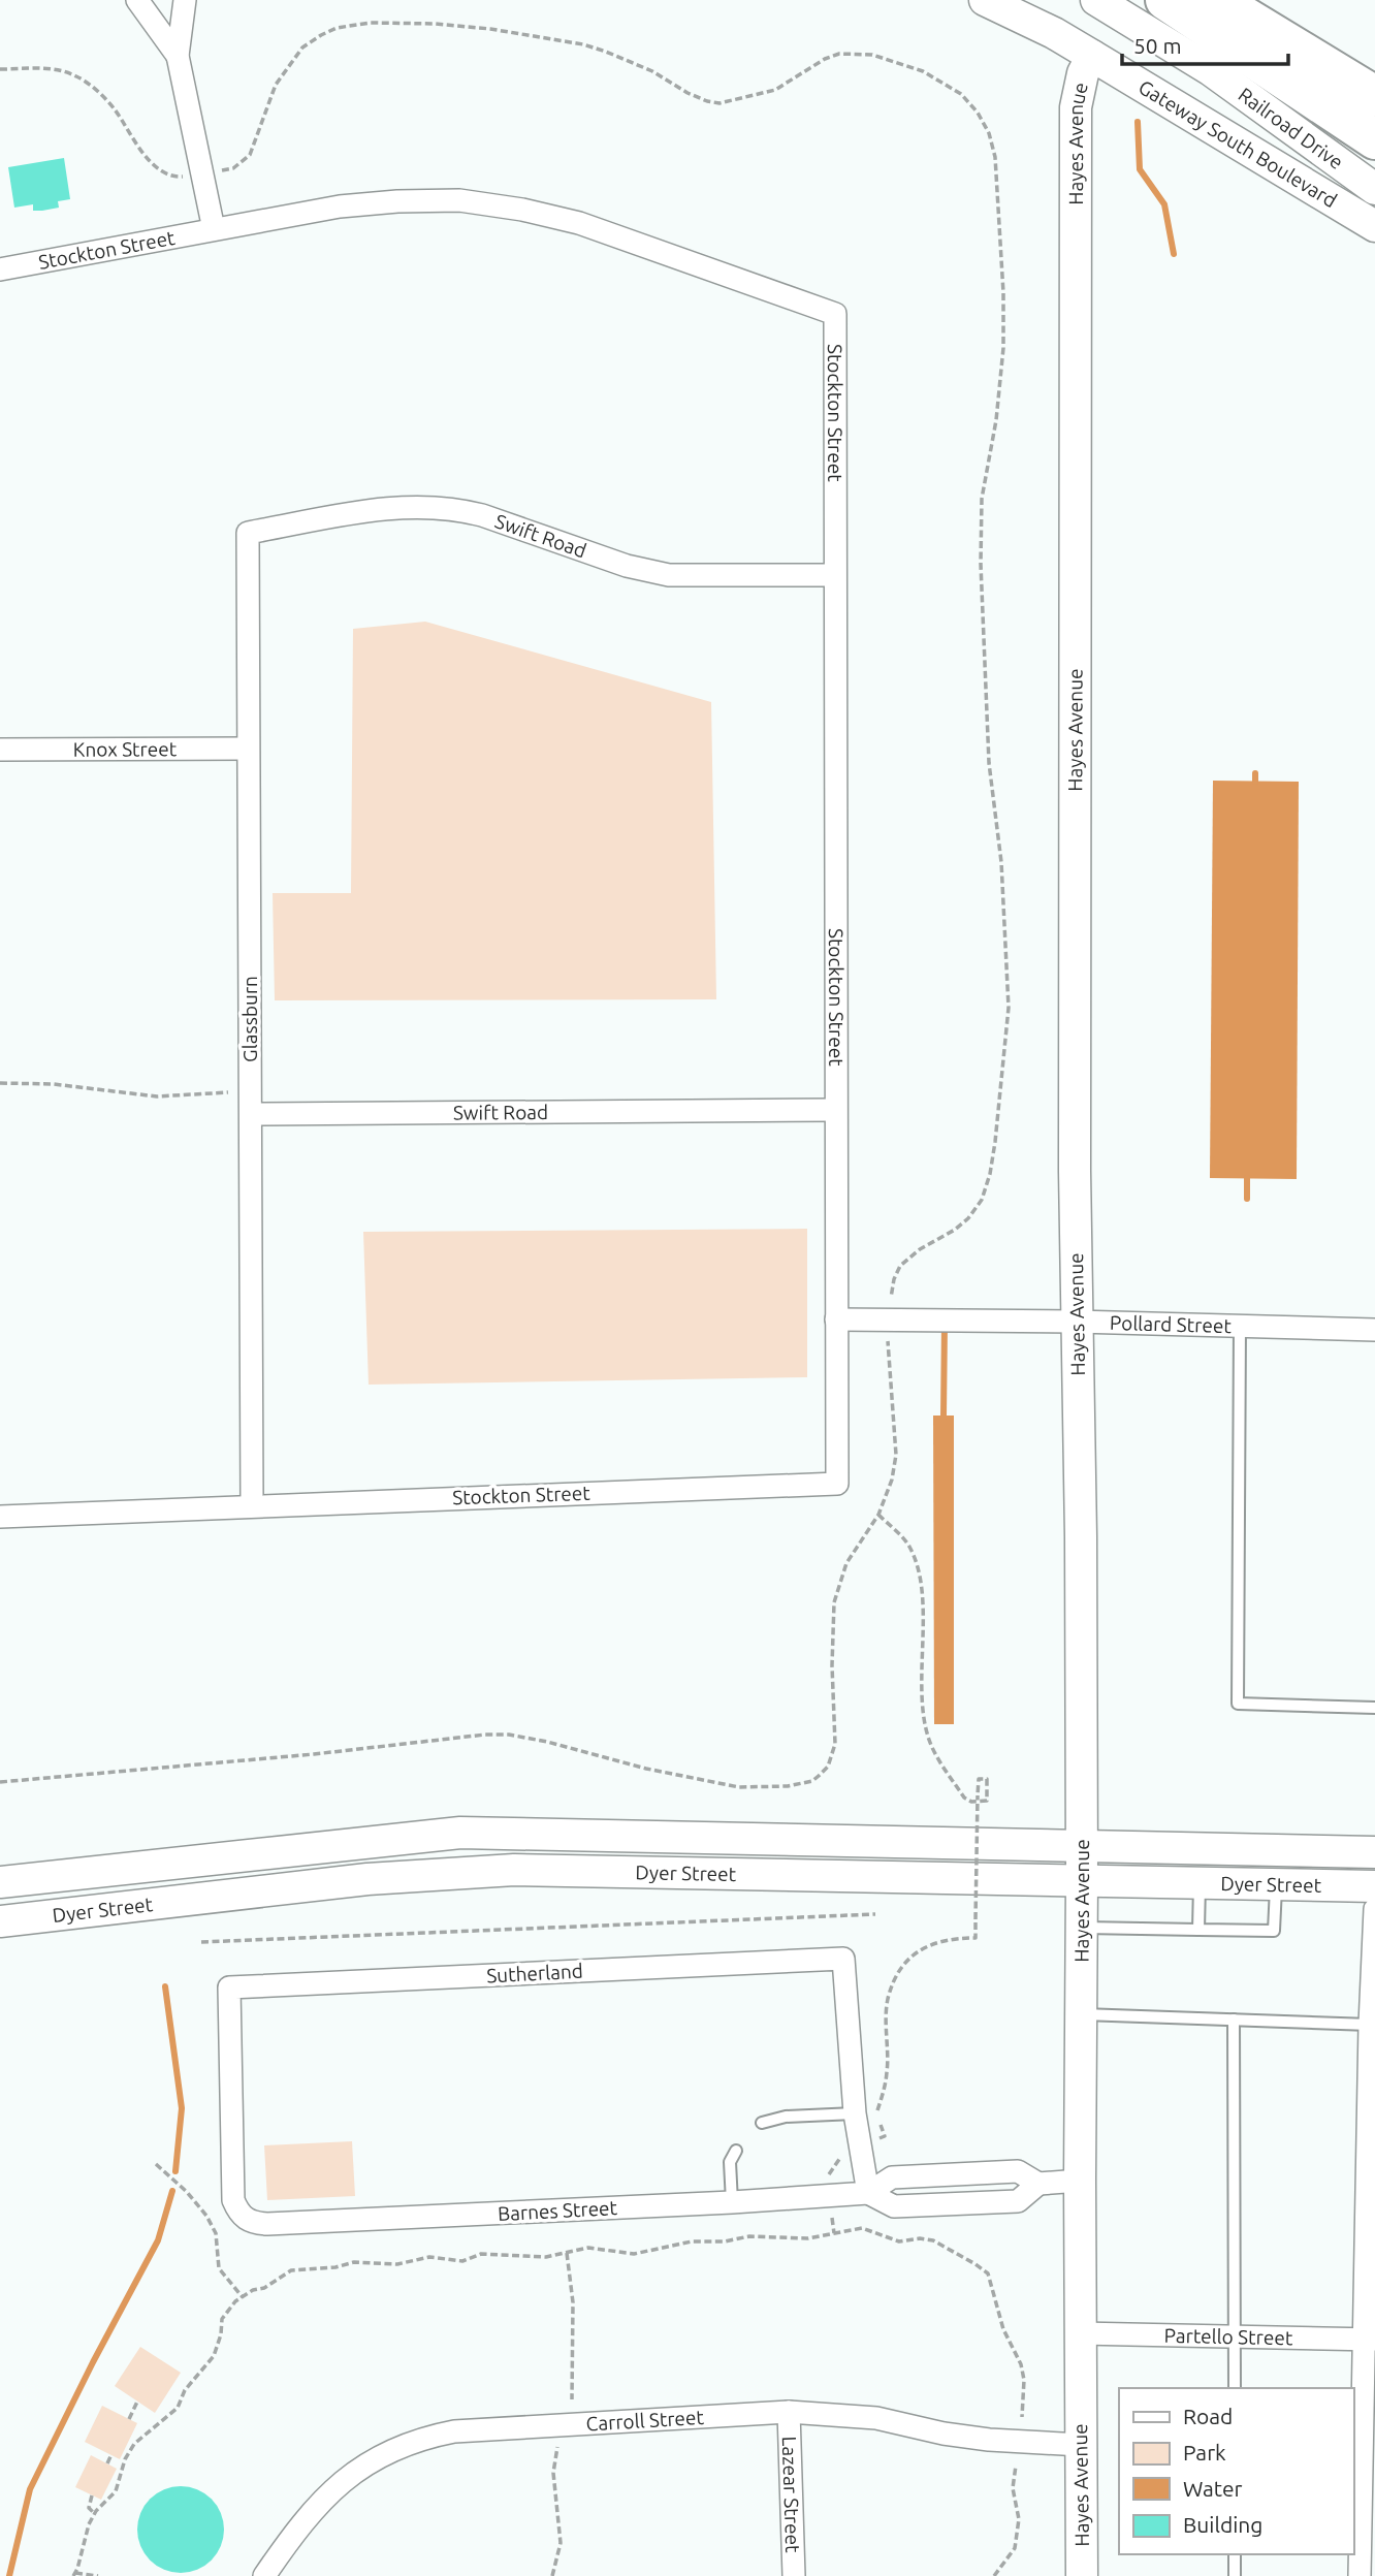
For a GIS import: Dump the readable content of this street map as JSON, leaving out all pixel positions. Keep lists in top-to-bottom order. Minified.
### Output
{"streets":{"main road":["Railroad Drive","Hayes Avenue","Gateway South Boulevard","Dyer Street"],"street":["Stockton Street","Swift Road","Knox Street","Glassburn","Pollard Street","Sutherland","Barnes Street","Partello Street","Carroll Street","Lazear Street"]},"crossings":[["Hayes Avenue","Gateway South Boulevard"],["Hayes Avenue","Pollard Street"],["Hayes Avenue","Dyer Street"],["Hayes Avenue","Barnes Street"],["Hayes Avenue","Partello Street"],["Hayes Avenue","Carroll Street"],["Stockton Street","Swift Road"],["Stockton Street","Glassburn"],["Stockton Street","Pollard Street"],["Swift Road","Glassburn"],["Knox Street","Glassburn"],["Sutherland","Barnes Street"],["Carroll Street","Lazear Street"]],"legend":["Road","Park","Water","Building"],"scale_bar":"50 m"}
